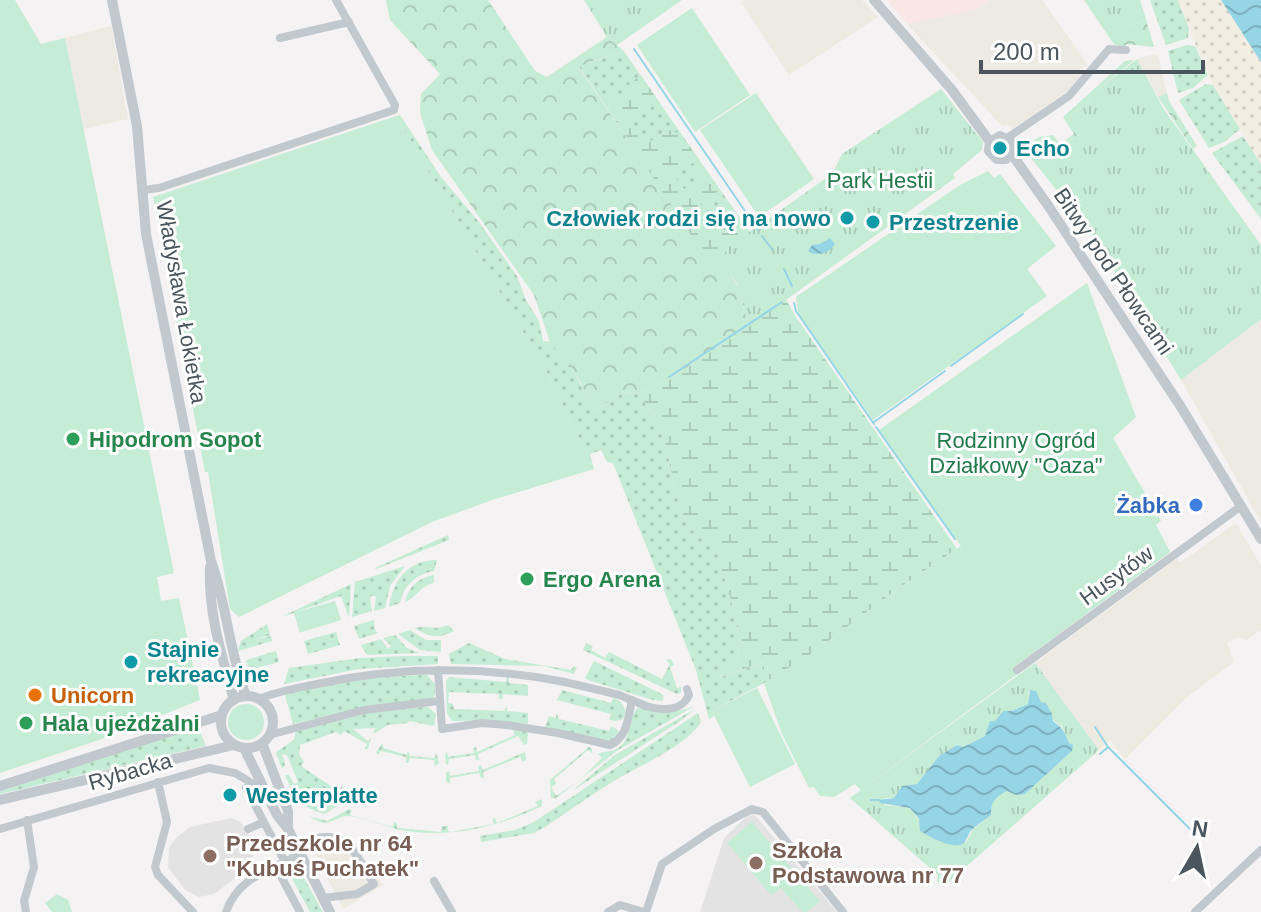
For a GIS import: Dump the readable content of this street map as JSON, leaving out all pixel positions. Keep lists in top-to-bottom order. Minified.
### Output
{"streets":{"street":["Bitwy pod Płowcami","Władysława Łokietka","Husytów","Rybacka"]},"parks":["Park Hestii","Rodzinny Ogród Działkowy \"Oaza\""],"places":["Echo","Człowiek rodzi się na nowo","Przestrzenie","Hipodrom Sopot","Żabka","Ergo Arena","Stajnie rekreacyjne","Unicorn","Hala ujeżdżalni","Westerplatte","Przedszkole nr 64 \"Kubuś Puchatek\"","Szkoła Podstawowa nr 77"],"scale_bar":"200 m","north":"top"}
